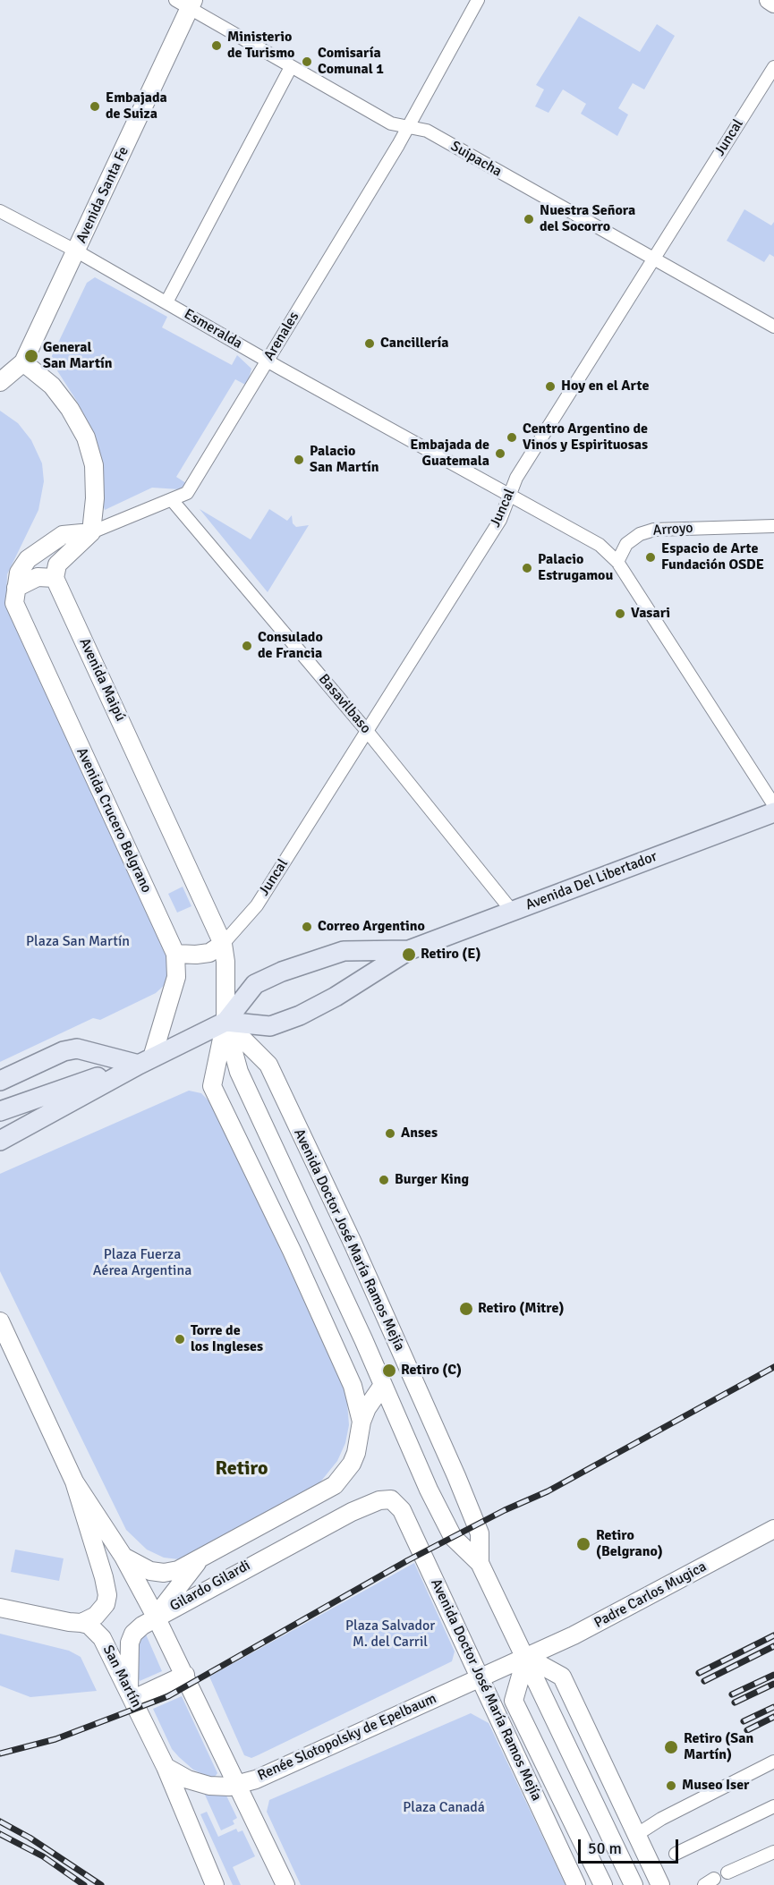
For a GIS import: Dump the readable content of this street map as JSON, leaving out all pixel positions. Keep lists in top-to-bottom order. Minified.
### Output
{"streets":{"main road":["Avenida Santa Fe","Arenales","Avenida Maipú","Avenida Crucero Belgrano","Avenida Del Libertador","Avenida Doctor José María Ramos Mejía","Gilardo Gilardi","Padre Carlos Mugica","San Martín","Renée Slotopolsky de Epelbaum"],"street":["Juncal","Suipacha","Esmeralda","Arroyo","Basavilbaso"]},"crossings":[["Juncal","Suipacha"],["Juncal","Esmeralda"],["Juncal","Avenida Maipú"],["Juncal","Basavilbaso"],["Suipacha","Avenida Santa Fe"],["Suipacha","Arenales"],["Avenida Santa Fe","Esmeralda"],["Esmeralda","Arenales"],["Arenales","Basavilbaso"],["Arenales","Avenida Crucero Belgrano"],["Avenida Maipú","Avenida Del Libertador"],["Avenida Maipú","Avenida Doctor José María Ramos Mejía"],["Basavilbaso","Avenida Del Libertador"],["Avenida Crucero Belgrano","Avenida Del Libertador"],["Avenida Del Libertador","Avenida Doctor José María Ramos Mejía"],["Avenida Doctor José María Ramos Mejía","Gilardo Gilardi"],["Avenida Doctor José María Ramos Mejía","Padre Carlos Mugica"],["Avenida Doctor José María Ramos Mejía","Renée Slotopolsky de Epelbaum"],["Padre Carlos Mugica","Renée Slotopolsky de Epelbaum"],["San Martín","Renée Slotopolsky de Epelbaum"]],"districts":["Retiro"],"parks":["Plaza San Martín","Plaza Fuerza Aérea Argentina","Plaza Salvador M. del Carril","Plaza Canadá"],"places":["Ministerio de Turismo","Comisaría Comunal 1","Embajada de Suiza","Nuestra Señora del Socorro","Cancillería","General San Martín","Hoy en el Arte","Centro Argentino de Vinos y Espirituosas","Embajada de Guatemala","Palacio San Martín","Espacio de Arte Fundación OSDE","Palacio Estrugamou","Vasari","Consulado de Francia","Correo Argentino","Retiro (E)","Anses","Burger King","Retiro (Mitre)","Torre de los Ingleses","Retiro (C)","Retiro (Belgrano)","Retiro (San Martín)","Museo Iser"],"scale_bar":"50 m"}
